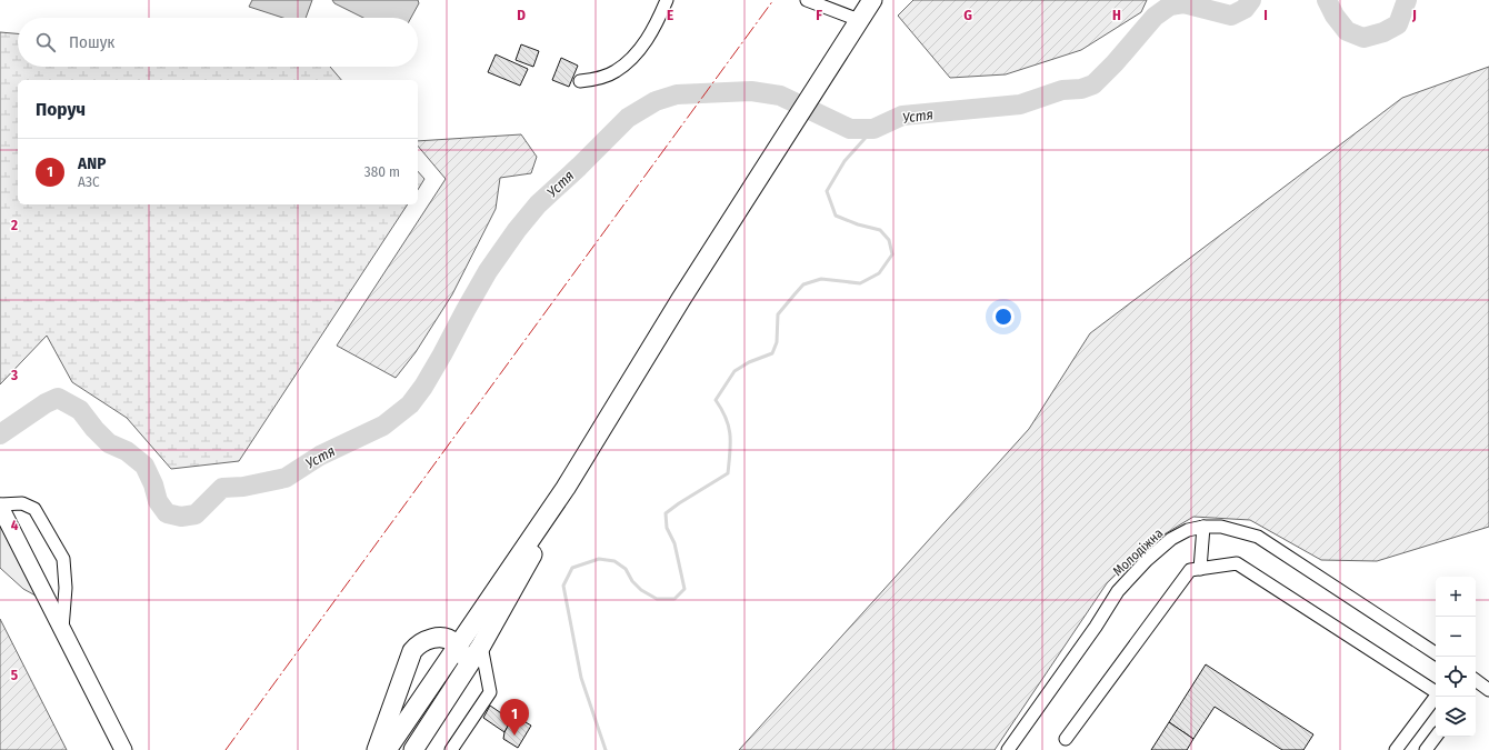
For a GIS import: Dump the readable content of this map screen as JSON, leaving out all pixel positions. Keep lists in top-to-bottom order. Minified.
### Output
{"streets":{"street":["Молодіжна"]},"water":["Устя"],"page":{"search":"Пошук","heading":"Поруч","list":[{"mark":"1","name":"ANP","note":"АЗС","value":"380 m"}],"map_buttons":["+","−"],"pins":"1"},"grid":{"columns":["D","E","F","G","H","I","J"],"rows":["2","3","4","5"]}}
